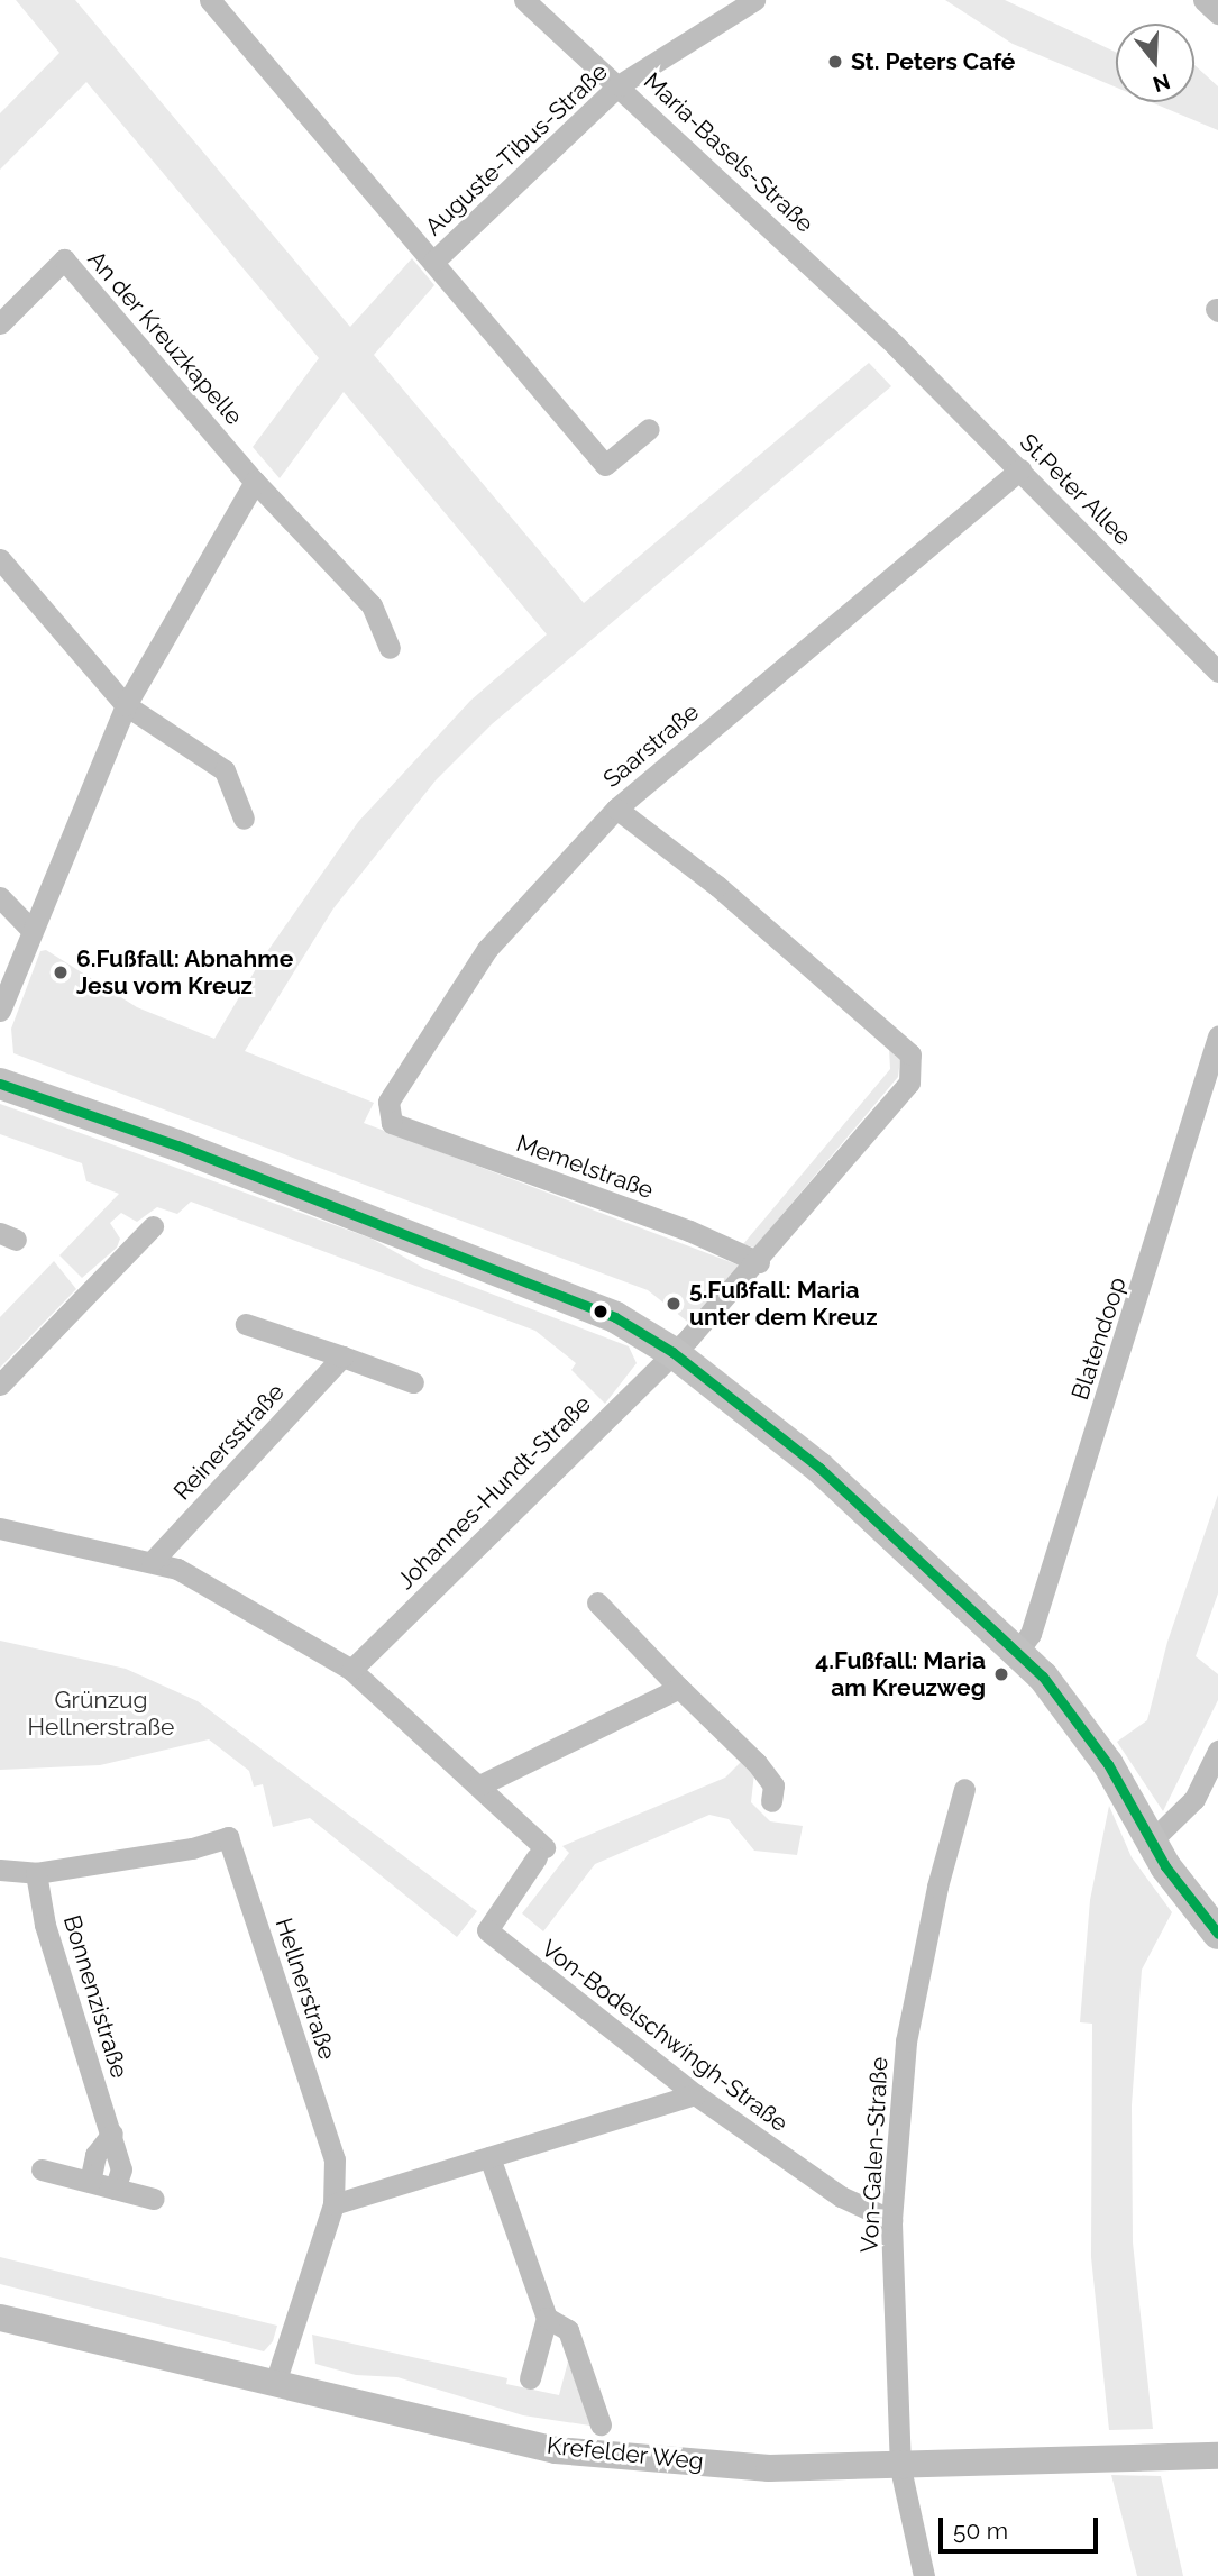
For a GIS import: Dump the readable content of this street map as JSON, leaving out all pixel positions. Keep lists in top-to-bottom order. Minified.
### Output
{"streets":{"street":["Auguste-Tibus-Straße","Maria-Basels-Straße","An der Kreuzkapelle","St.Peter Allee","Saarstraße","Memelstraße","Blatendoop","Reinersstraße","Johannes-Hundt-Straße","Hellnerstraße","Bonnenzistraße","Von-Bodelschwingh-Straße","Von-Galen-Straße","Krefelder Weg"]},"crossings":[["Auguste-Tibus-Straße","Maria-Basels-Straße"],["Maria-Basels-Straße","St.Peter Allee"],["St.Peter Allee","Saarstraße"],["Saarstraße","Memelstraße"],["Saarstraße","Johannes-Hundt-Straße"],["Memelstraße","Johannes-Hundt-Straße"],["Hellnerstraße","Bonnenzistraße"],["Hellnerstraße","Krefelder Weg"],["Von-Bodelschwingh-Straße","Von-Galen-Straße"],["Von-Galen-Straße","Krefelder Weg"]],"parks":["Grünzug Hellnerstraße"],"places":["St. Peters Café","6.Fußfall: Abnahme Jesu vom Kreuz","5.Fußfall: Maria unter dem Kreuz","4.Fußfall: Maria am Kreuzweg"],"scale_bar":"50 m","north":"bottom"}
